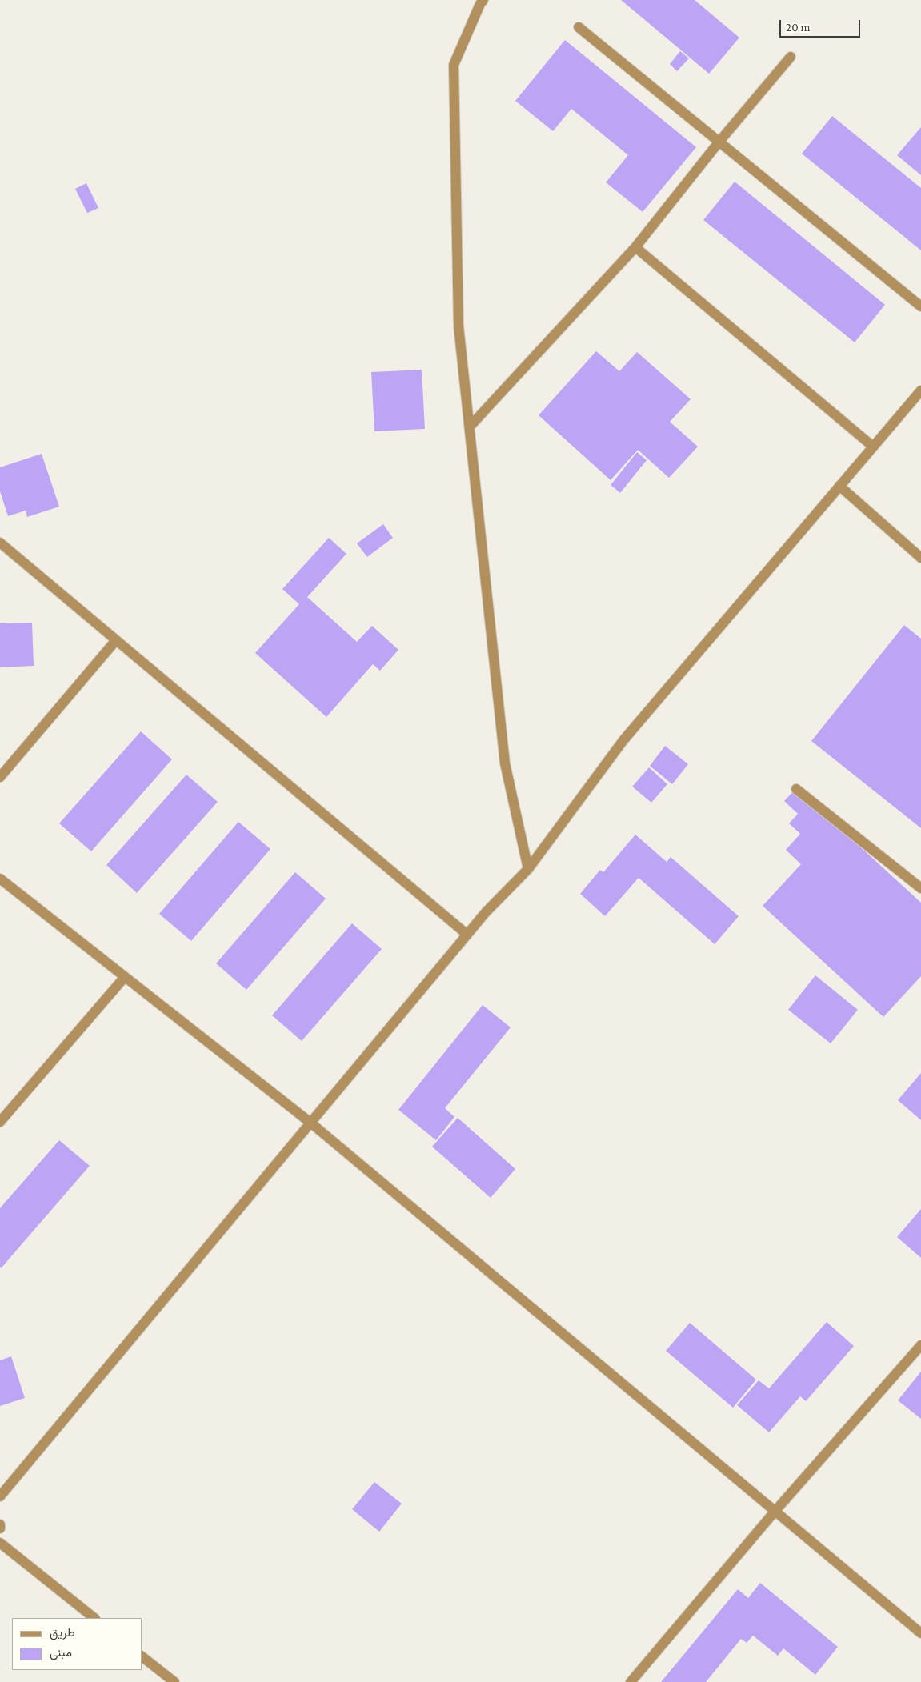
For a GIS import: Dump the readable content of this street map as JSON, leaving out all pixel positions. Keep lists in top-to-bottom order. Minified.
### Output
{"legend":["طريق","مبنى"],"scale_bar":"20 m"}
